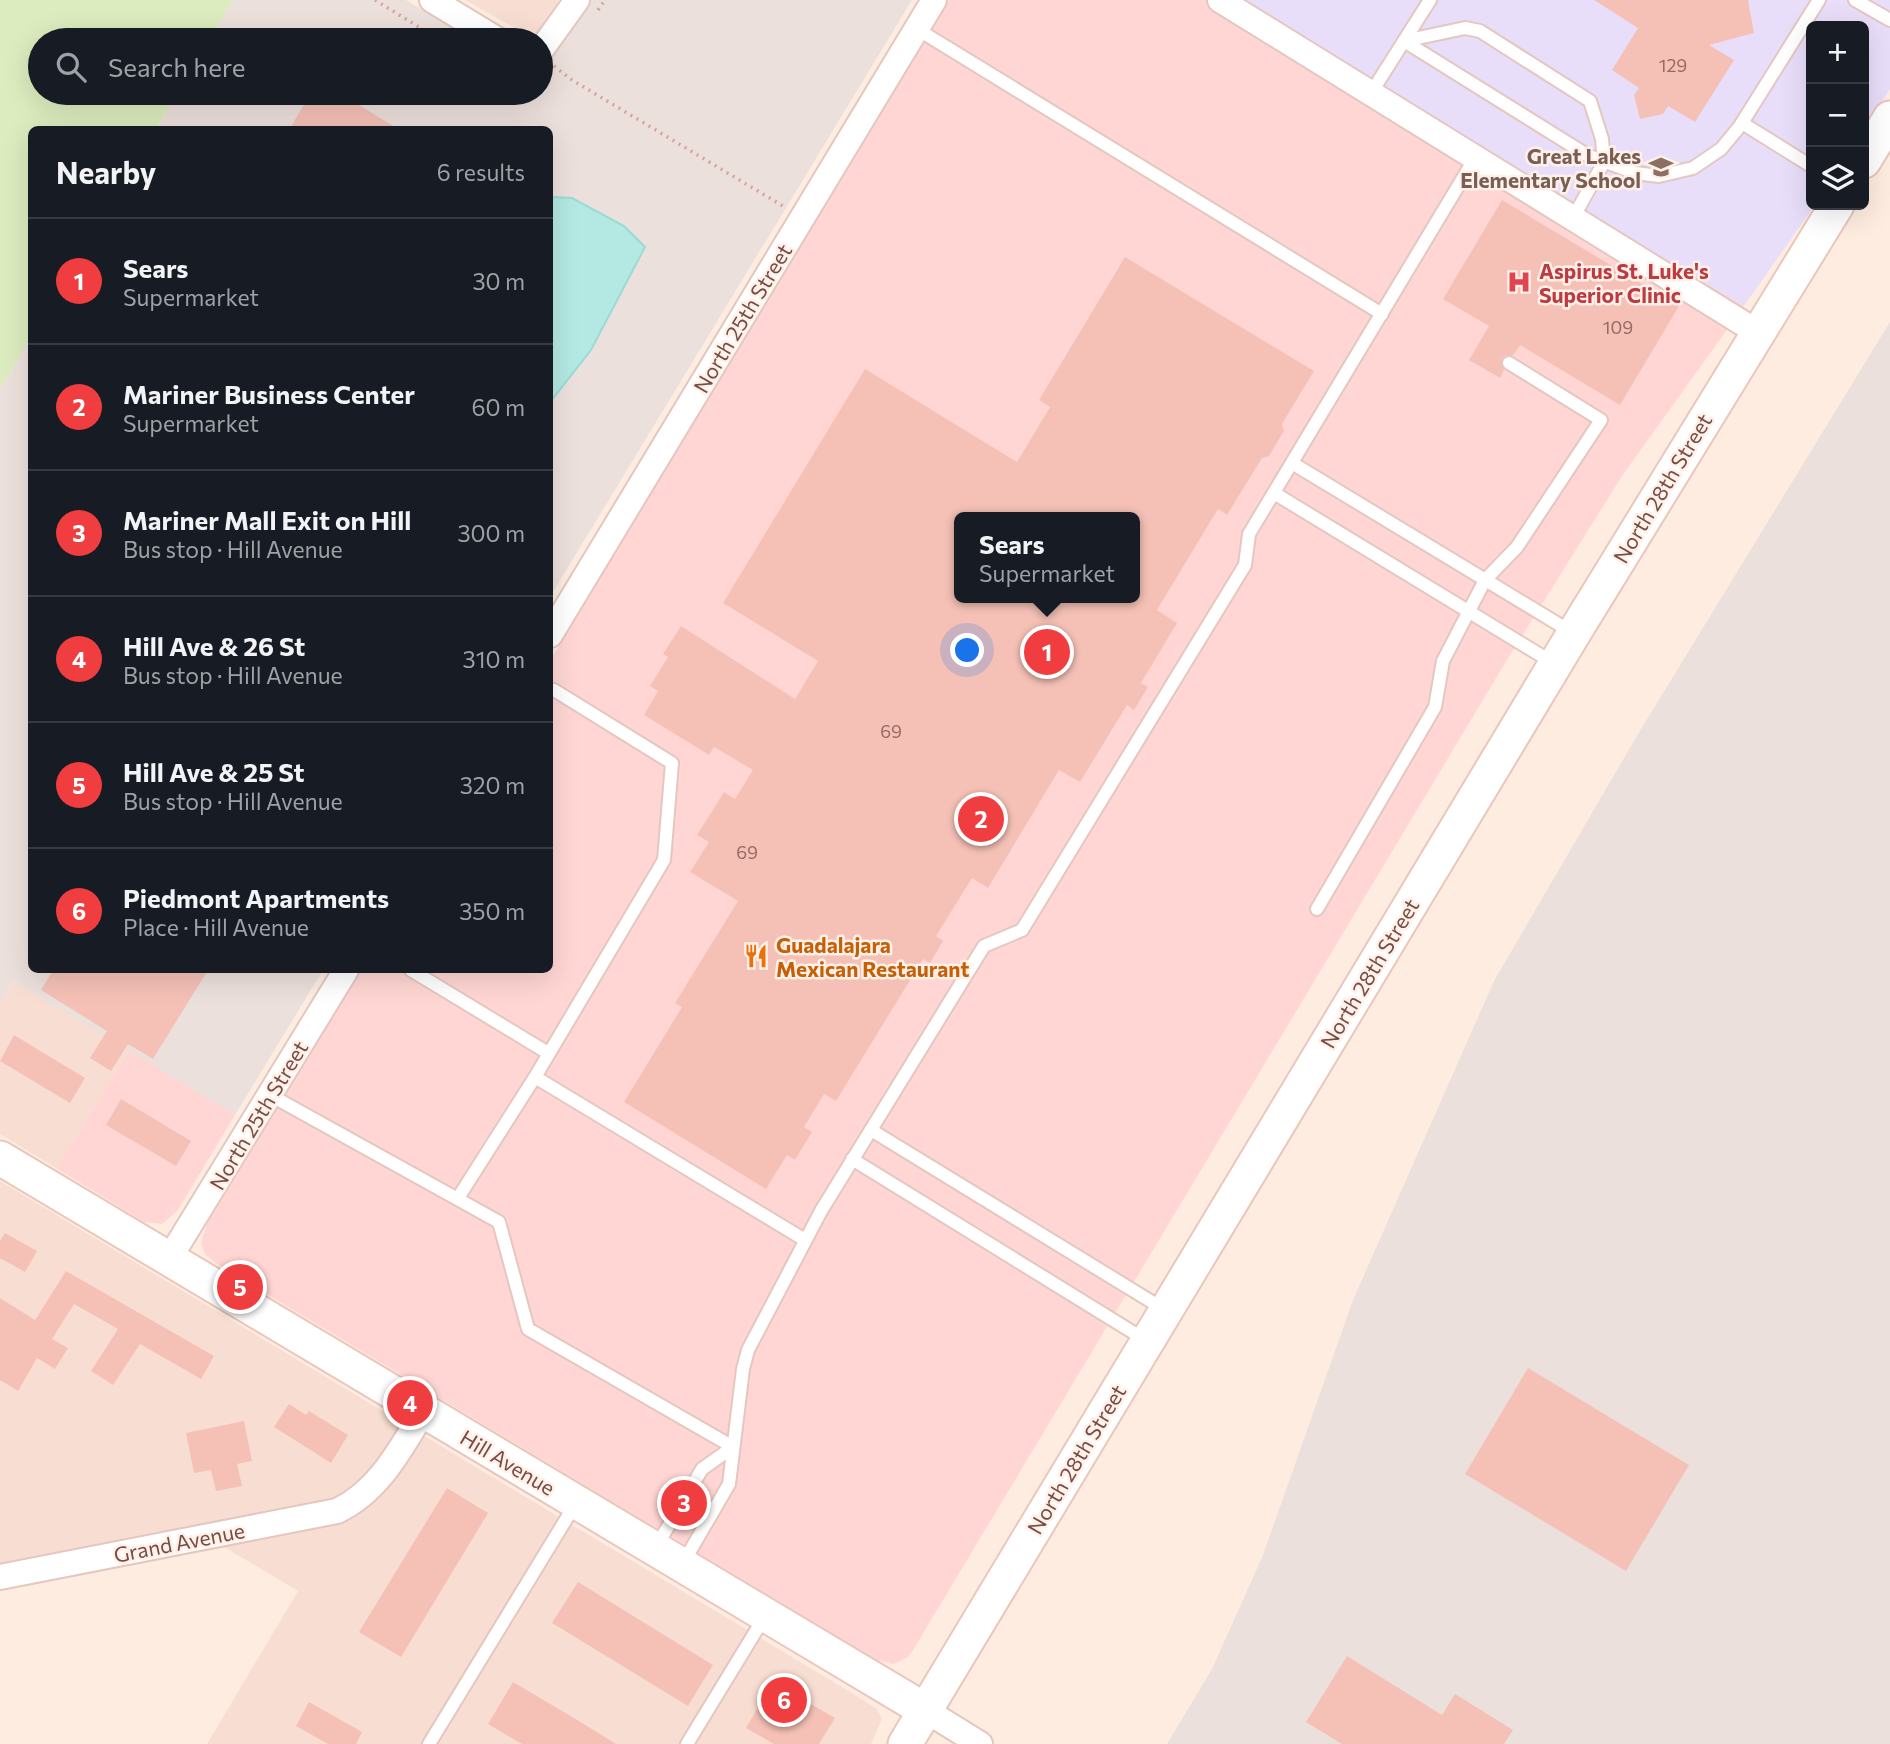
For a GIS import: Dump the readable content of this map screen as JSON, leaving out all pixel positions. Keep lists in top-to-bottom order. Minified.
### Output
{"streets":{"main road":["North 28th Street","Hill Avenue"],"street":["North 25th Street","Grand Avenue"]},"crossings":[["North 25th Street","Hill Avenue"],["North 28th Street","Hill Avenue"],["Hill Avenue","Grand Avenue"]],"places":{"school or university":["Great Lakes Elementary School"],"hospital":["Aspirus St. Luke's Superior Clinic"],"restaurant":["Guadalajara Mexican Restaurant"]},"house_numbers":["129","109","69","69"],"page":{"map_buttons":["+","−"],"search":"Search here","heading":["Nearby","6 results"],"list":[{"mark":"1","name":"Sears","note":"Supermarket","value":"30 m"},{"mark":"2","name":"Mariner Business Center","note":"Supermarket","value":"60 m"},{"mark":"3","name":"Mariner Mall Exit on Hill","note":"Bus stop · Hill Avenue","value":"300 m"},{"mark":"4","name":"Hill Ave & 26 St","note":"Bus stop · Hill Avenue","value":"310 m"},{"mark":"5","name":"Hill Ave & 25 St","note":"Bus stop · Hill Avenue","value":"320 m"},{"mark":"6","name":"Piedmont Apartments","note":"Place · Hill Avenue","value":"350 m"}],"popup":["Sears","Supermarket"],"pins":["1","2","5","4","3","6"]}}
